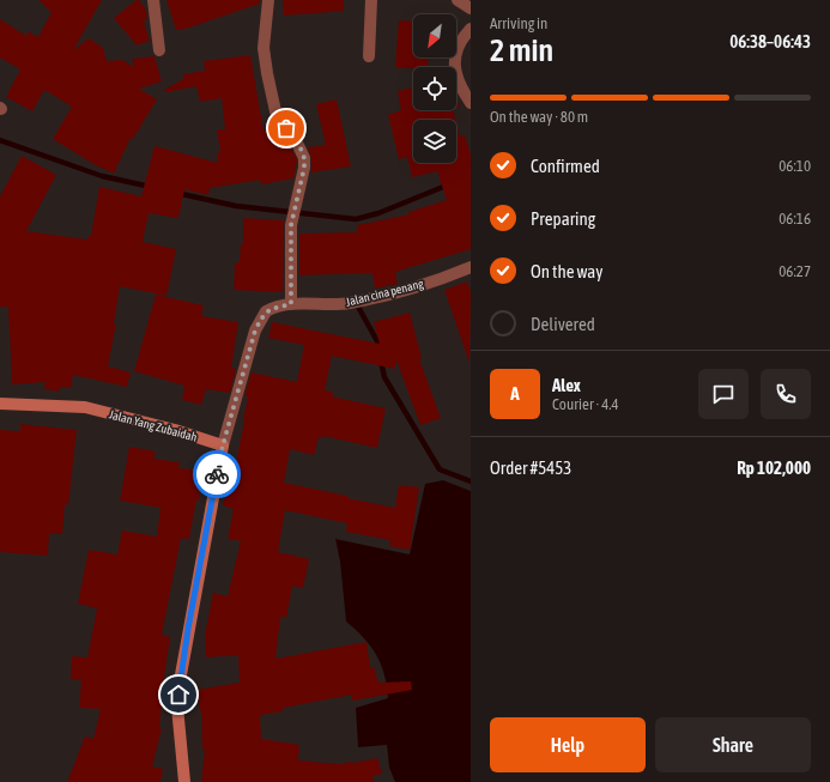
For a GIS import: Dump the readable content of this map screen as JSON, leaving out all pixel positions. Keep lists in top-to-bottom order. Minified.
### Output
{"streets":{"street":["Jalan cina penang","Jalan Yang Zubaidah"]},"crossings":[["Jalan cina penang","Jalan Yang Zubaidah"]],"north":"bottom left","page":{"heading":["2 min","Arriving in","06:38–06:43"],"panel":["Alex","Courier · 4.4","Order #5453","Rp 102,000"],"bar":"On the way · 80 m","list":[["Confirmed","06:10"],["Preparing","06:16"],["On the way","06:27"],"Delivered"],"round":"A","buttons":["Help","Share"]}}
